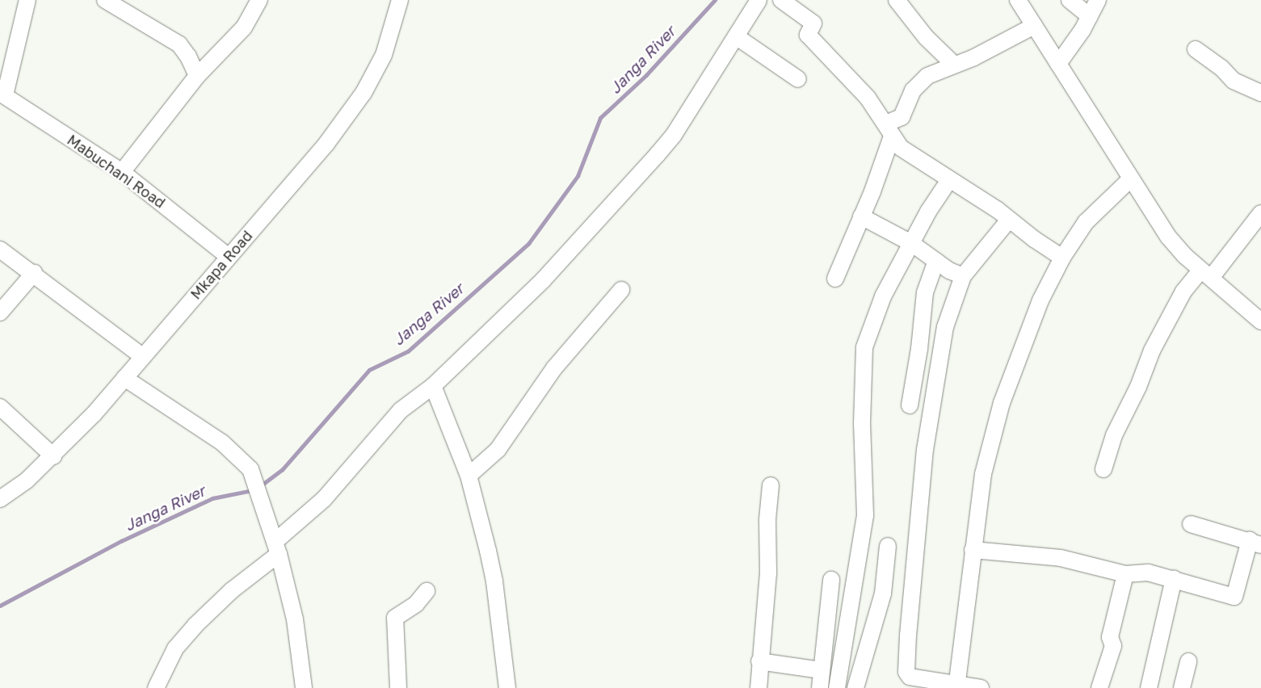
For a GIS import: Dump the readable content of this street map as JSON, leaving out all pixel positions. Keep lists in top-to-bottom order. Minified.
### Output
{"streets":{"street":["Mabuchani Road","Mkapa Road"]},"crossings":[["Mabuchani Road","Mkapa Road"]],"water":["Janga River"]}
